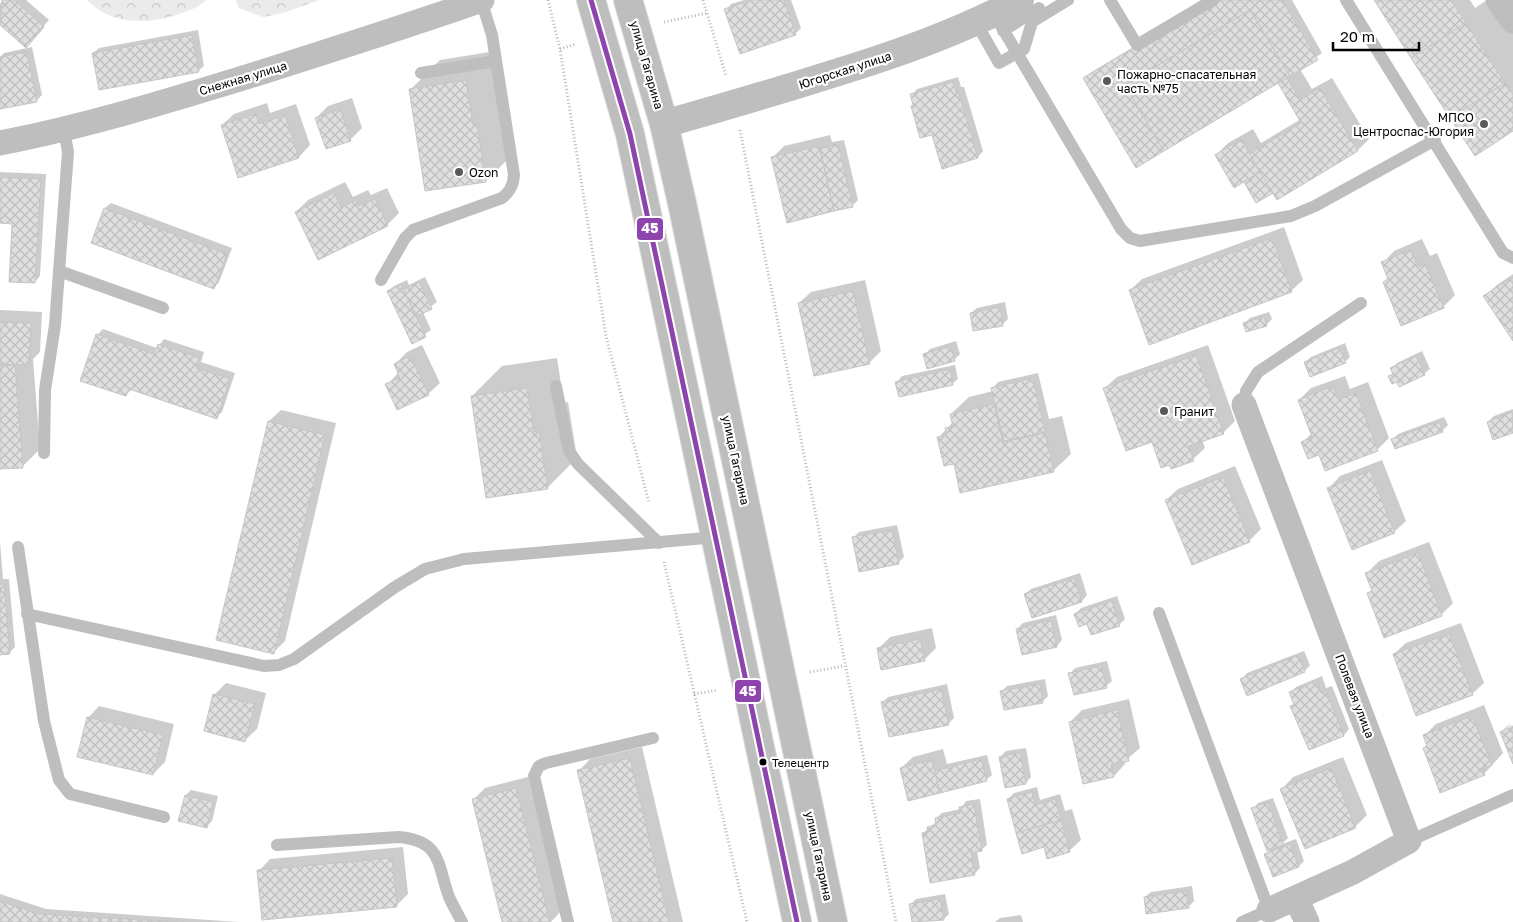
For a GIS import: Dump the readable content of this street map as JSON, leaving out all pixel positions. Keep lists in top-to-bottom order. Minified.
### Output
{"streets":{"main road":["улица Гагарина","Югорская улица"],"street":["Снежная улица","Полевая улица"]},"crossings":[["улица Гагарина","Югорская улица"]],"places":["Пожарно-спасательная часть №75","МПСО Центроспас-Югория","Ozon","Гранит","Телецентр"],"lines":["transit line 45"],"scale_bar":"20 m"}
